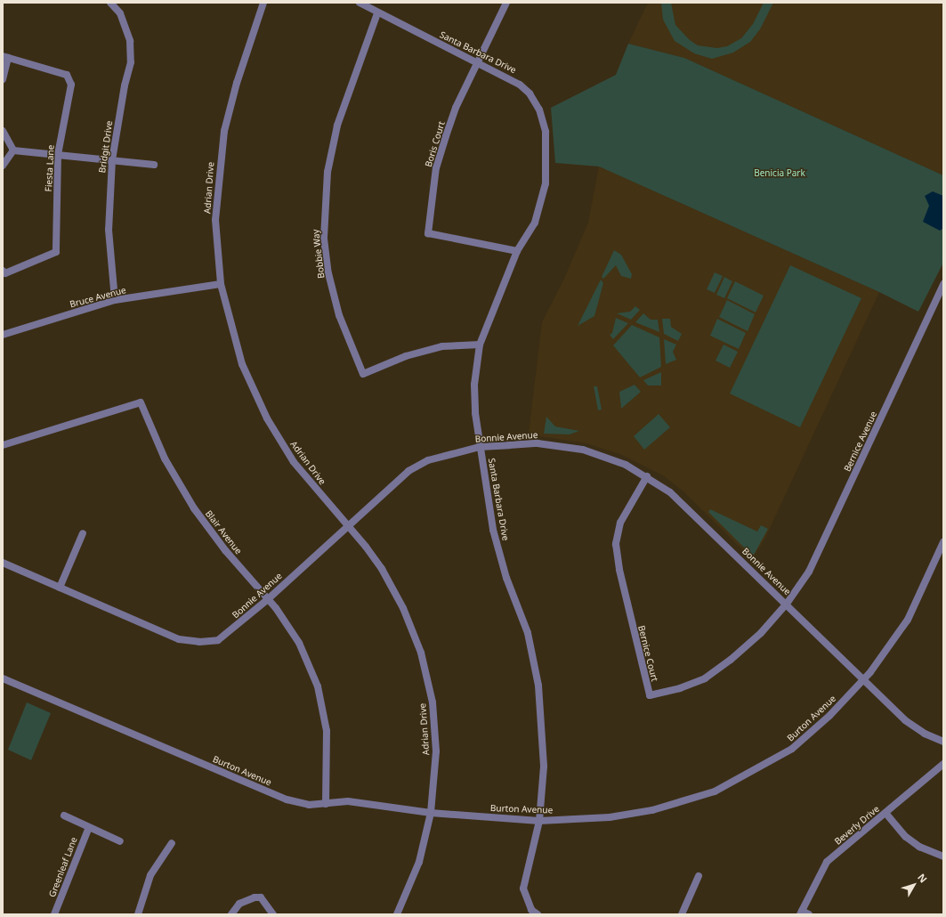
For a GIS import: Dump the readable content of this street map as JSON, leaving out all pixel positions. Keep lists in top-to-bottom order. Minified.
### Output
{"streets":{"street":["Santa Barbara Drive","Boris Court","Bridgit Drive","Fiesta Lane","Adrian Drive","Bobbie Way","Bruce Avenue","Bonnie Avenue","Bernice Avenue","Blair Avenue","Bernice Court","Burton Avenue","Beverly Drive","Greenleaf Lane"]},"crossings":[["Santa Barbara Drive","Boris Court"],["Santa Barbara Drive","Bobbie Way"],["Santa Barbara Drive","Bonnie Avenue"],["Santa Barbara Drive","Burton Avenue"],["Bridgit Drive","Bruce Avenue"],["Adrian Drive","Bruce Avenue"],["Adrian Drive","Bonnie Avenue"],["Adrian Drive","Burton Avenue"],["Bonnie Avenue","Bernice Avenue"],["Bonnie Avenue","Blair Avenue"],["Bonnie Avenue","Bernice Court"],["Bonnie Avenue","Burton Avenue"],["Bernice Avenue","Bernice Court"],["Blair Avenue","Burton Avenue"]],"parks":["Benicia Park"],"north":"top right"}
